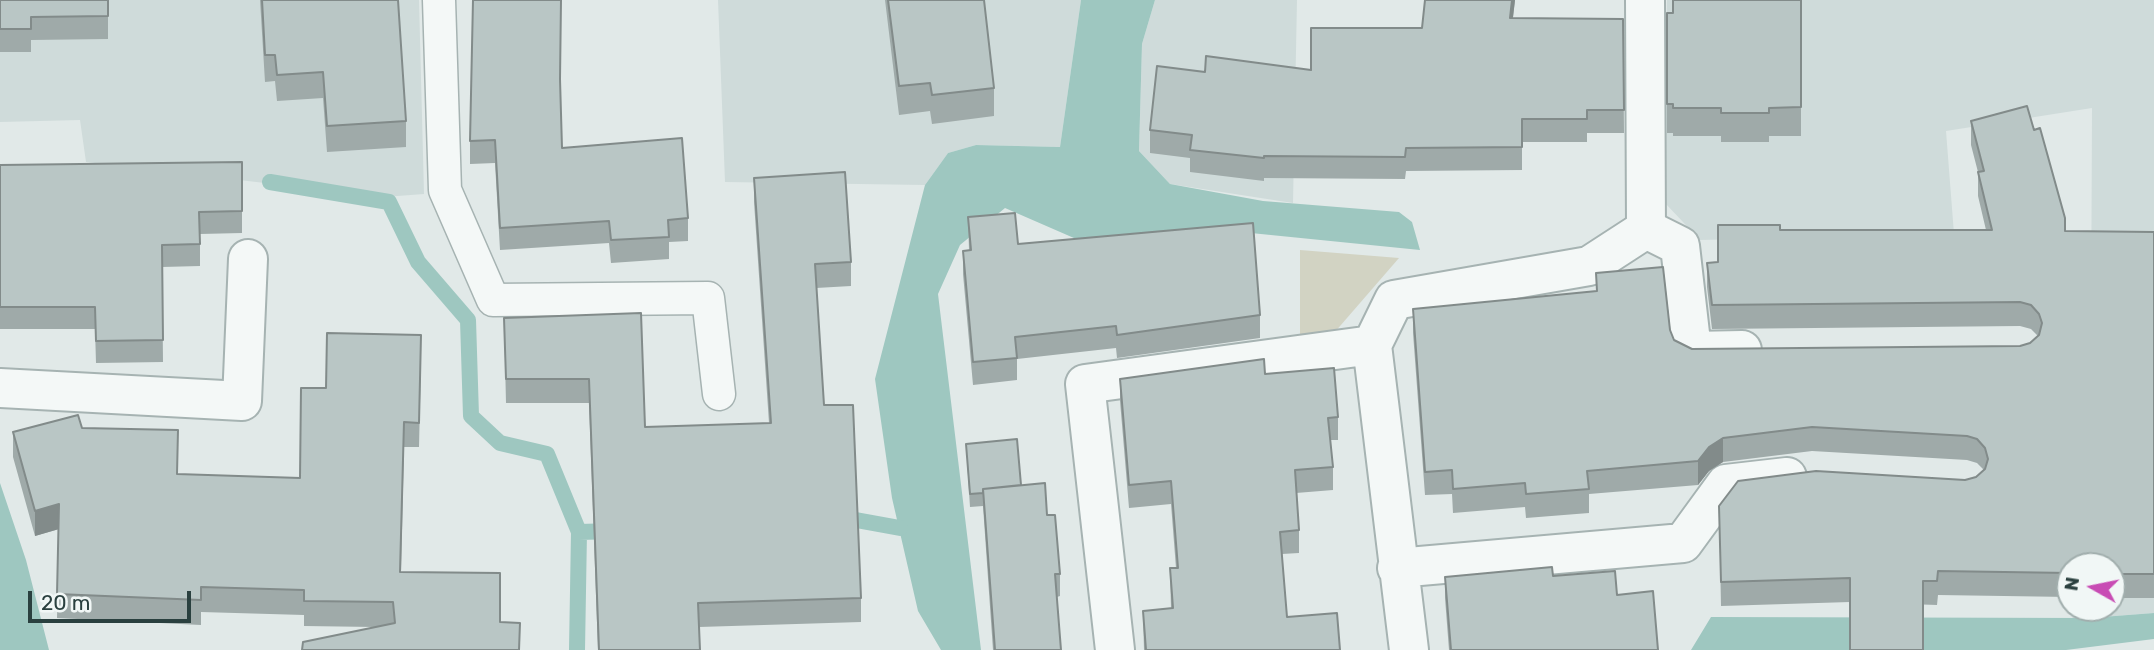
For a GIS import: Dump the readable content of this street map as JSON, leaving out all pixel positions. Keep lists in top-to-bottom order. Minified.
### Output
{"scale_bar":"20 m","north":"left"}
